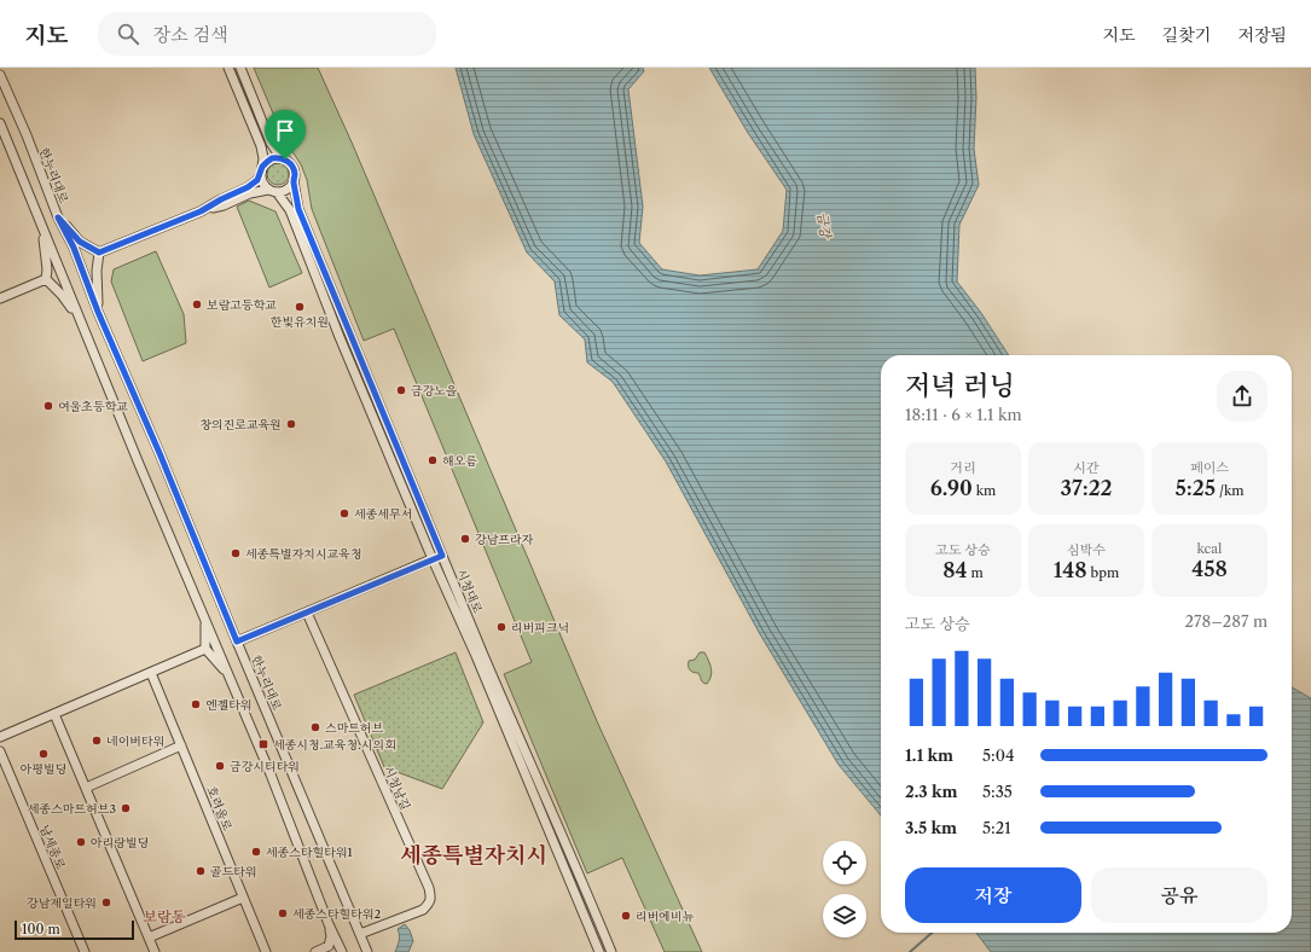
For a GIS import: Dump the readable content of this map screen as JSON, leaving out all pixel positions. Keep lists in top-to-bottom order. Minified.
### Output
{"streets":{"street":["한누리대로","시청대로","시청남길","호려울로","남세종로"]},"crossings":[["한누리대로","시청남길"]],"districts":["세종특별자치시","보람동"],"water":["금강"],"places":{"other":["보람고등학교","한빛유치원","금강노을","여울초등학교","창의진로교육원","해오름","세종세무서","강남프라자","세종특별자치시교육청","리버피크닉","엔젤타워","스마트허브","네이버타워","아평빌딩","금강시티타워","세종스마트허브3","아리랑빌딩","세종스타힐타워1","골드타워","강남제일타워","세종스타힐타워2","리버에비뉴"],"transit":["세종시청.교육청.시의회"]},"scale_bar":"100 m","page":{"header":"지도","search":"장소 검색","nav":["지도","길찾기","저장됨"],"heading":["저녁 러닝","18:11 · 6 × 1.1 km"],"stats":[["거리","6.90 km"],["시간","37:22"],["페이스","5:25 /km"],["고도 상승","84 m"],["심박수","148 bpm"],["kcal","458"]],"chart":["고도 상승","278–287 m"],"list":[{"name":"1.1 km","note":"5:04"},{"name":"2.3 km","note":"5:35"},{"name":"3.5 km","note":"5:21"}],"buttons":["저장","공유"],"scale":"100 m"}}
